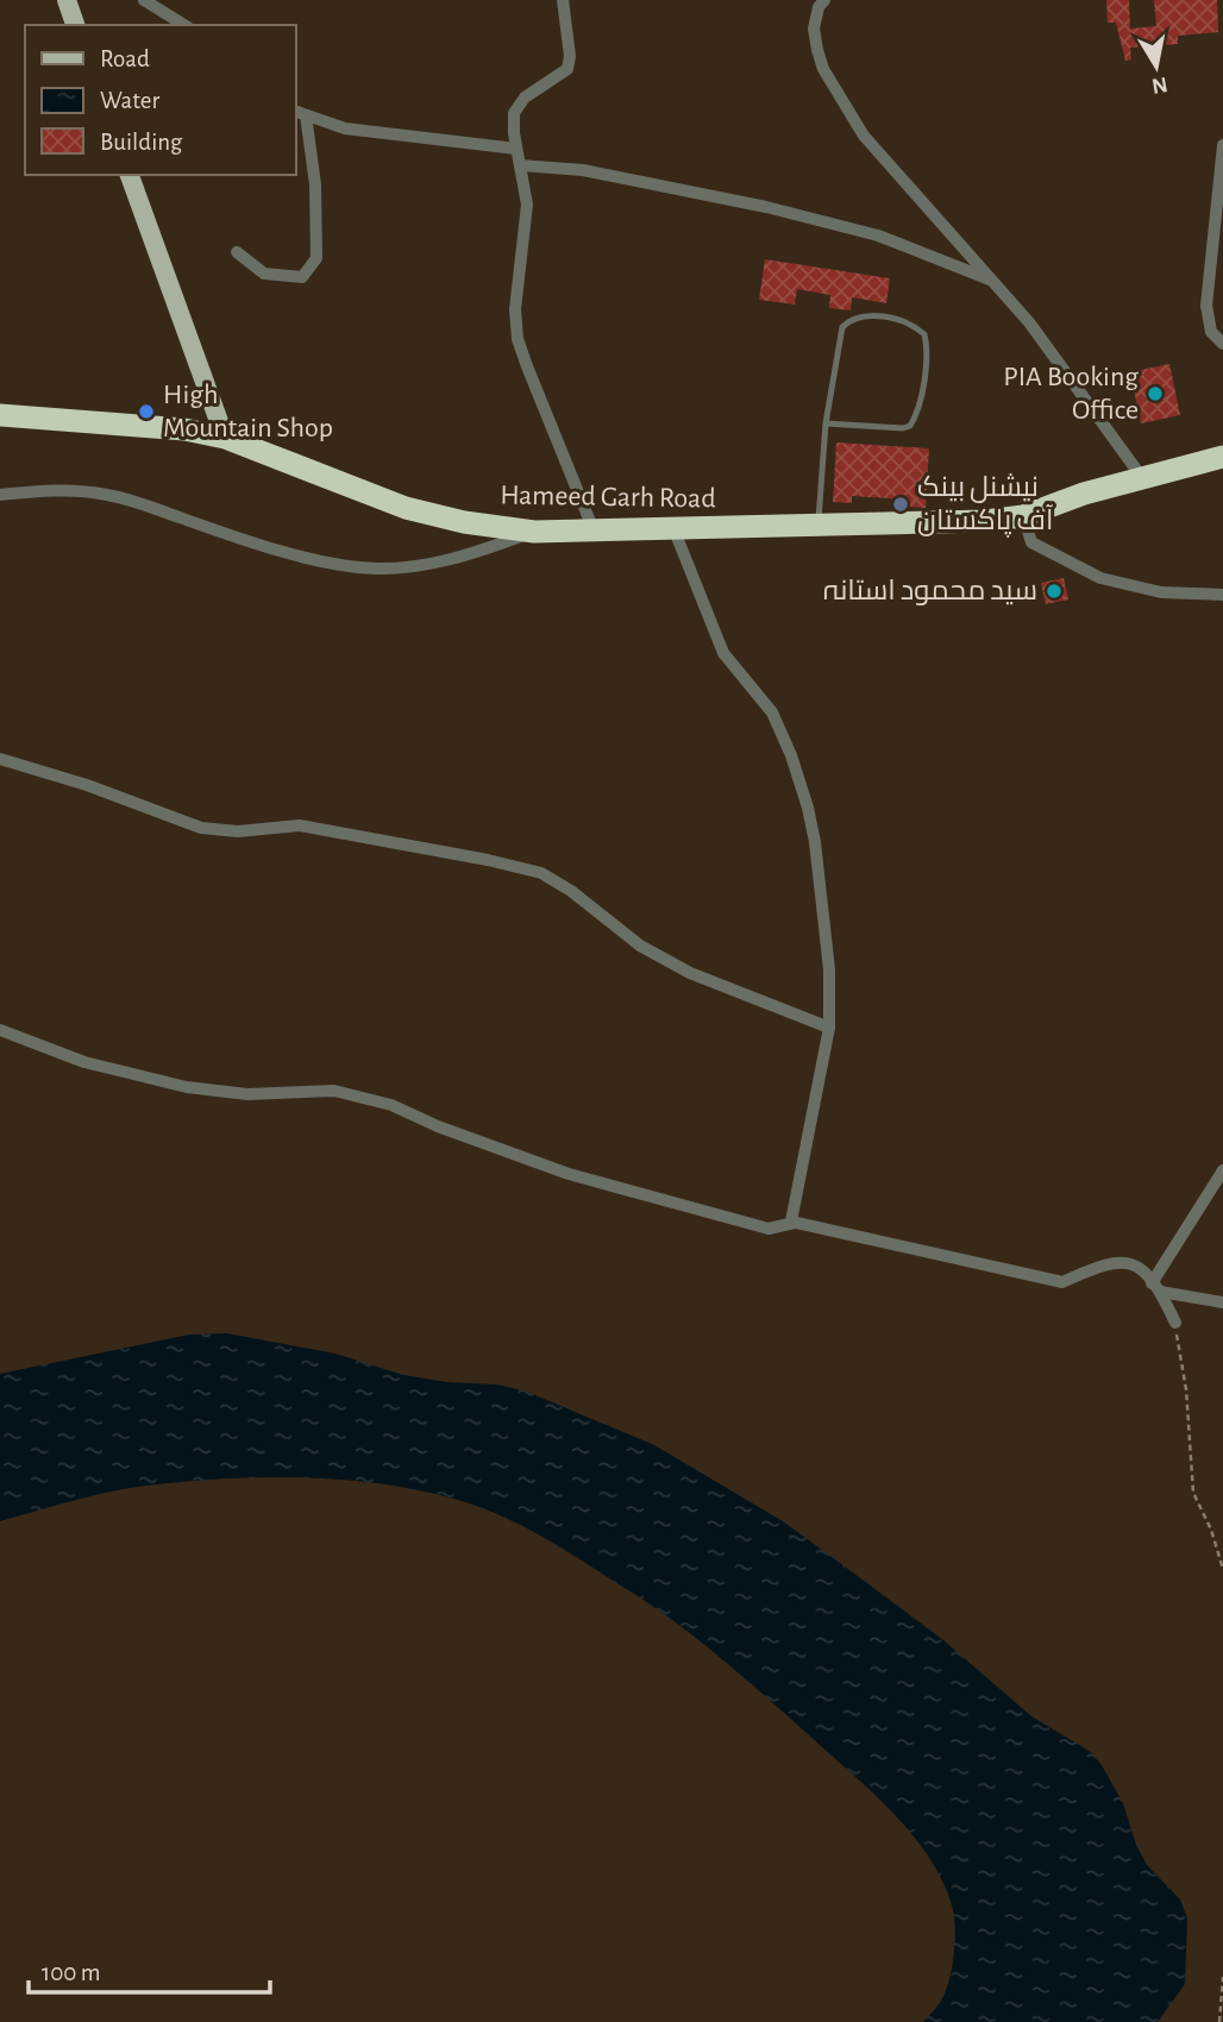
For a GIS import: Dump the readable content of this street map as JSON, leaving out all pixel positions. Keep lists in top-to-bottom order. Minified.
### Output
{"streets":{"highway":["Hameed Garh Road"]},"places":["PIA Booking Office","High Mountain Shop","نیشنل بینک آف پاکستان","سید محمود استانہ"],"legend":["Road","Water","Building"],"scale_bar":"100 m","north":"bottom"}
